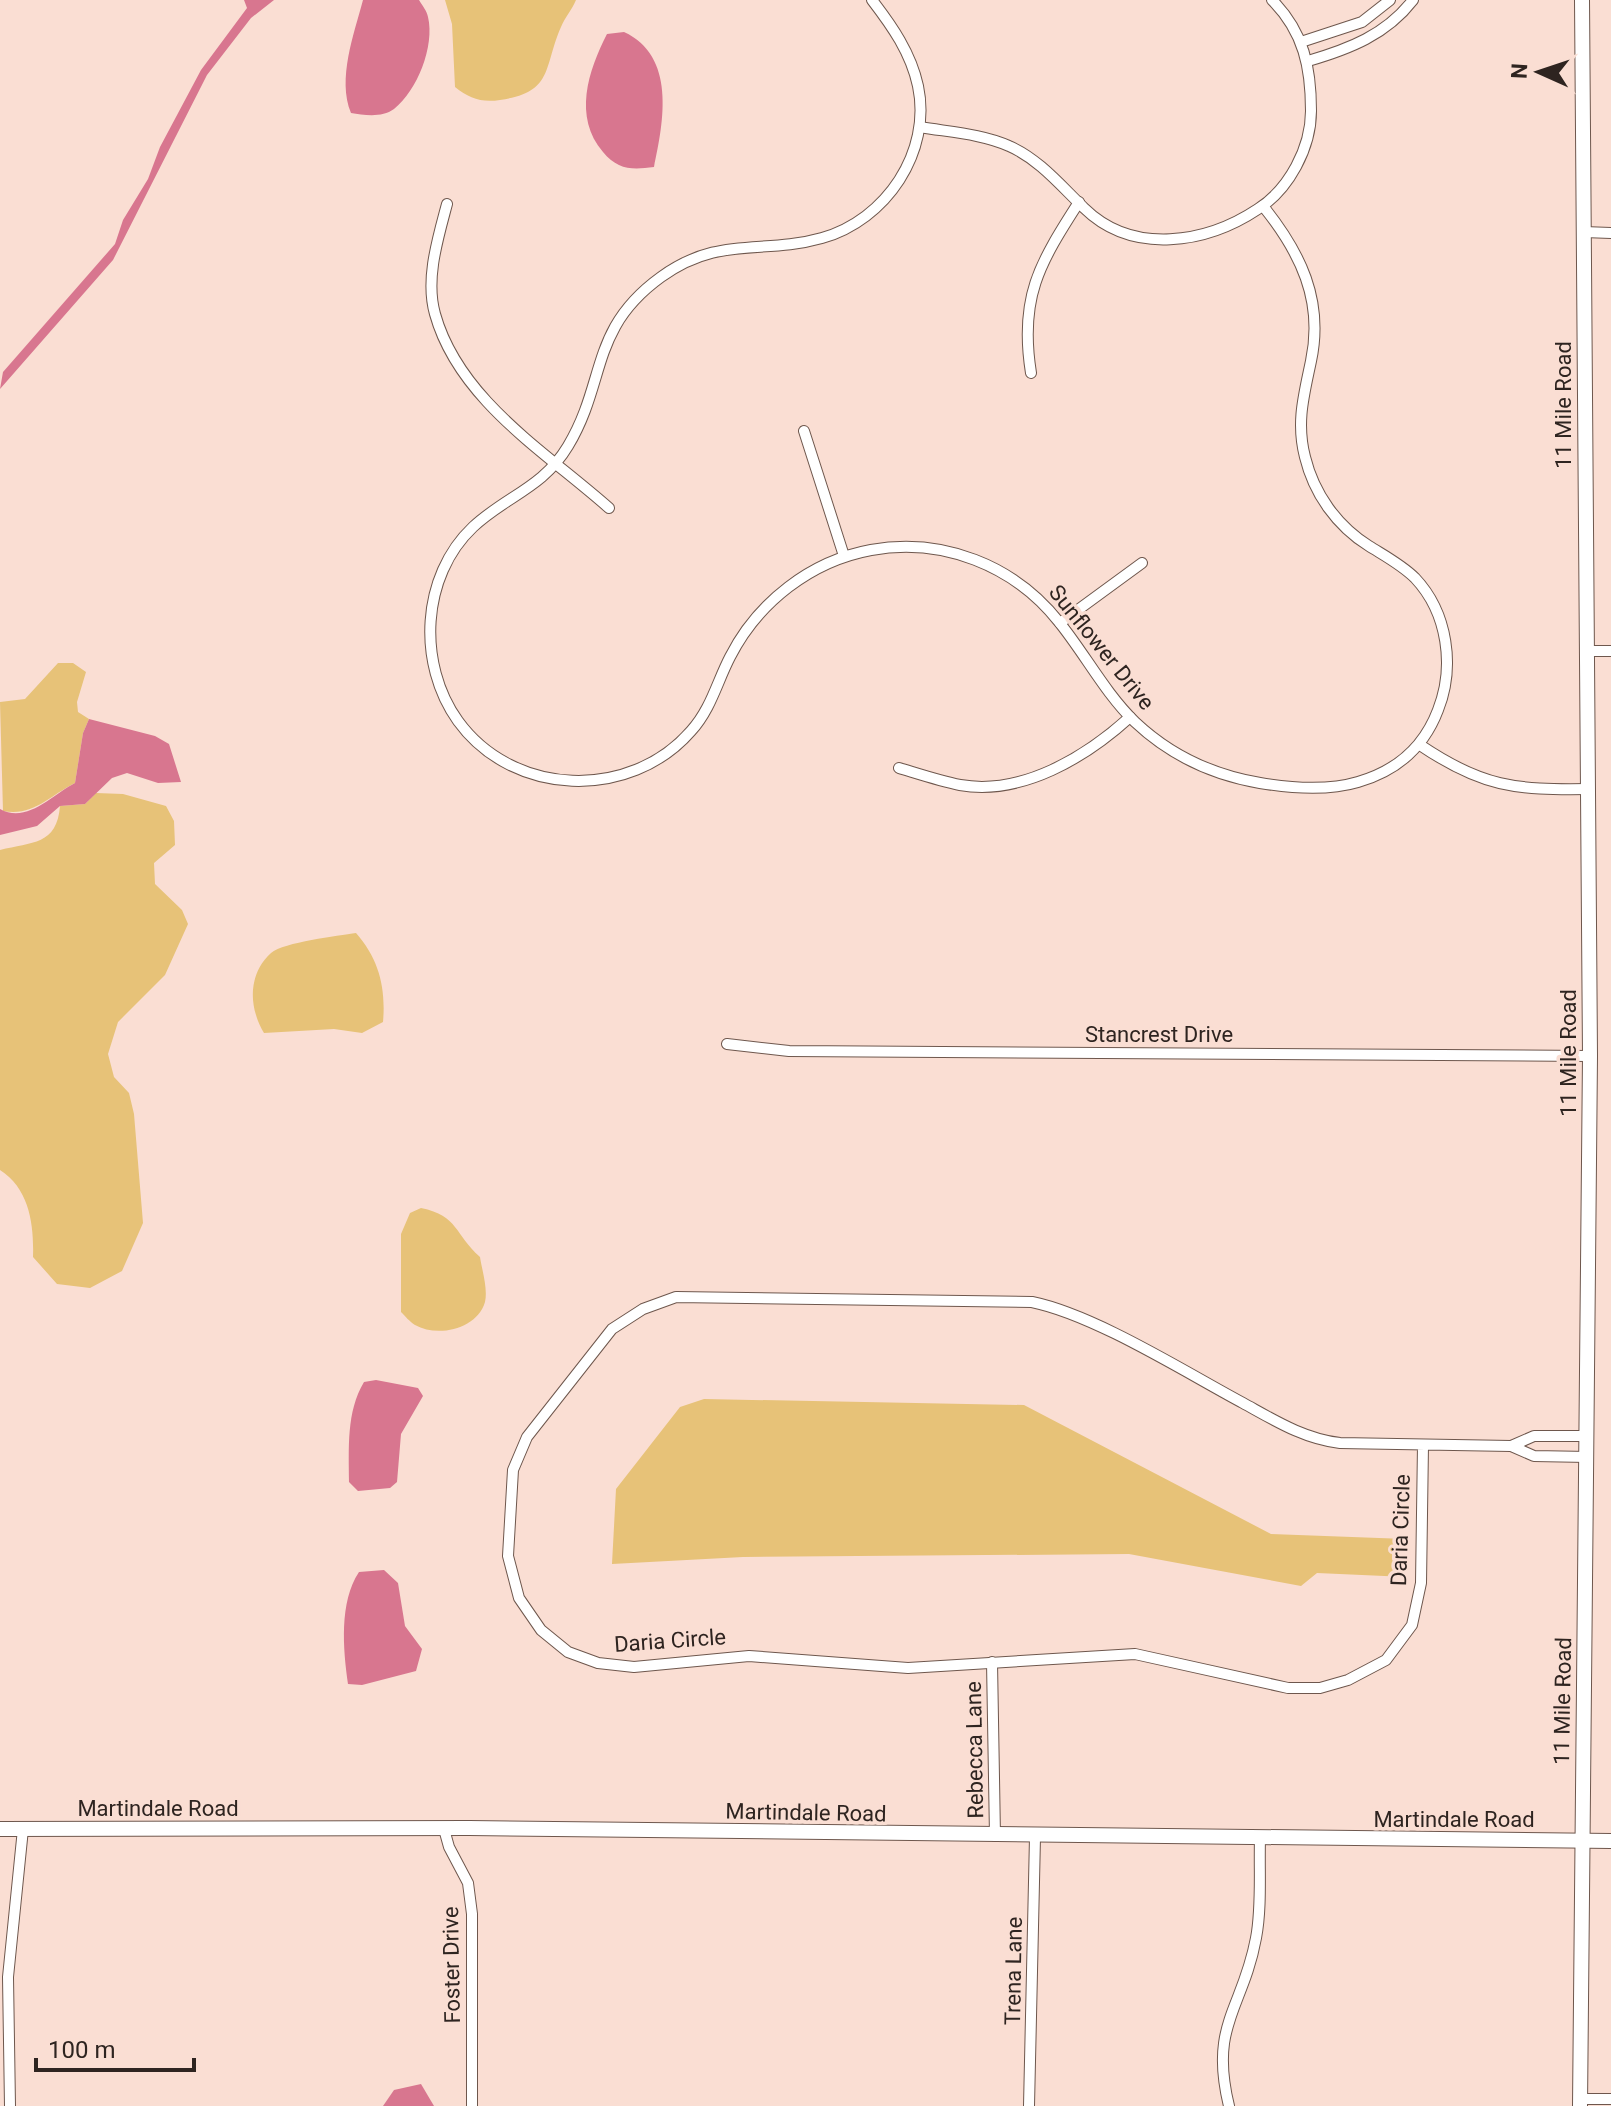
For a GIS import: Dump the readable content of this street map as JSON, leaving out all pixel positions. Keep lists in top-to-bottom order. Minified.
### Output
{"streets":{"street":["11 Mile Road","Sunflower Drive","Stancrest Drive","Daria Circle","Rebecca Lane","Martindale Road","Foster Drive","Trena Lane"]},"crossings":[["11 Mile Road","Stancrest Drive"],["11 Mile Road","Daria Circle"],["11 Mile Road","Martindale Road"],["Daria Circle","Rebecca Lane"],["Rebecca Lane","Martindale Road"],["Martindale Road","Foster Drive"],["Martindale Road","Trena Lane"]],"scale_bar":"100 m","north":"left"}
